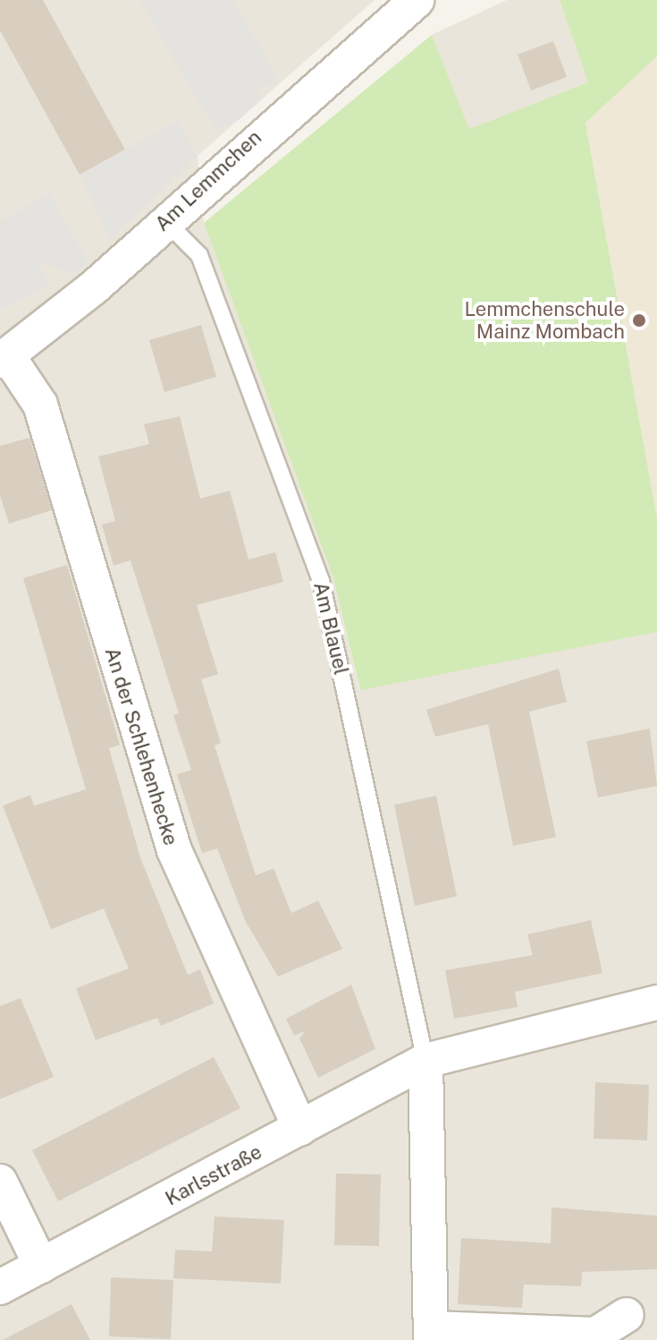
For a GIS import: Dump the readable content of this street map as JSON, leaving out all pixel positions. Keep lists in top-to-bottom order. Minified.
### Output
{"streets":{"street":["Am Lemmchen","An der Schlehenhecke","Karlsstraße"],"lane":["Am Blauel"]},"crossings":[["Am Lemmchen","Am Blauel"],["Am Lemmchen","An der Schlehenhecke"],["Am Blauel","Karlsstraße"],["An der Schlehenhecke","Karlsstraße"]],"places":["Lemmchenschule Mainz Mombach"]}
